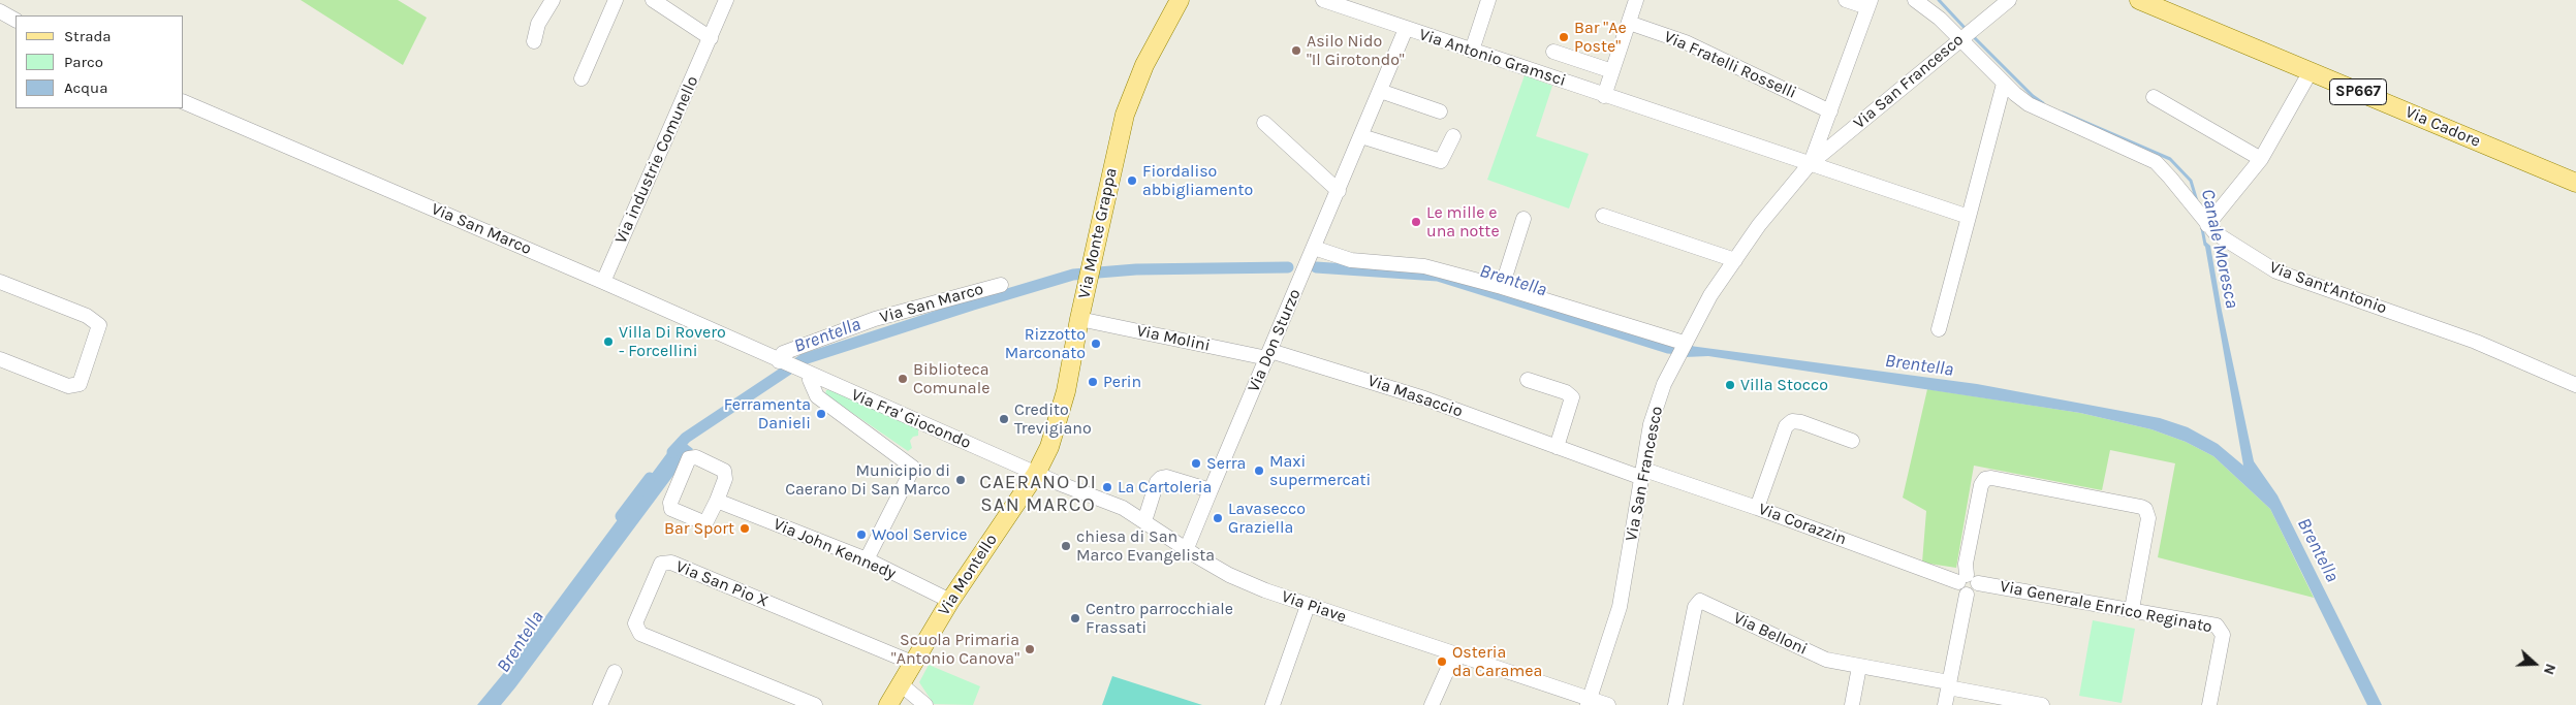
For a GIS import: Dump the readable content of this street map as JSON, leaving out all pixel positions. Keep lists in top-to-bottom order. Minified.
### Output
{"streets":{"main road":["SP667","Via Cadore","Via Monte Grappa","Via Montello"],"street":["Via Antonio Gramsci","Via Fratelli Rosselli","Via San Francesco","Via industrie Comunello","Via San Marco","Via Sant'Antonio","Via Molini","Via Don Sturzo","Via Masaccio","Via Fra' Giocondo","Via Corazzin","Via John Kennedy","Via San Pio X","Via Piave","Via Generale Enrico Reginato","Via Belloni"]},"crossings":[["Via Antonio Gramsci","Via San Francesco"],["Via Antonio Gramsci","Via Don Sturzo"],["Via San Francesco","Via Sant'Antonio"],["Via San Francesco","Via Masaccio"],["Via San Francesco","Via Corazzin"],["Via San Francesco","Via Piave"],["Via industrie Comunello","Via San Marco"],["Via San Marco","Via Fra' Giocondo"],["Via Monte Grappa","Via Molini"],["Via Monte Grappa","Via Fra' Giocondo"],["Via Monte Grappa","Via Montello"],["Via Monte Grappa","Via Piave"],["Via Molini","Via Don Sturzo"],["Via Molini","Via Masaccio"],["Via Don Sturzo","Via Masaccio"],["Via Don Sturzo","Via Piave"],["Via Masaccio","Via Corazzin"],["Via Fra' Giocondo","Via Montello"],["Via Fra' Giocondo","Via Piave"],["Via Corazzin","Via Generale Enrico Reginato"],["Via John Kennedy","Via Montello"],["Via Montello","Via San Pio X"],["Via Montello","Via Piave"]],"districts":["CAERANO DI SAN MARCO"],"water":["Canale Moresca","Brentella"],"places":["Bar \"Ae Poste\"","Asilo Nido \"Il Girotondo\"","Fiordaliso abbigliamento","Le mille e una notte","Villa Di Rovero - Forcellini","Rizzotto Marconato","Biblioteca Comunale","Perin","Villa Stocco","Ferramenta Danieli","Credito Trevigiano","Serra","Maxi supermercati","Municipio di Caerano Di San Marco","La Cartoleria","Lavasecco Graziella","Bar Sport","Wool Service","chiesa di San Marco Evangelista","Centro parrocchiale Frassati","Scuola Primaria \"Antonio Canova\"","Osteria da Caramea"],"legend":["Strada","Parco","Acqua"],"north":"right"}
